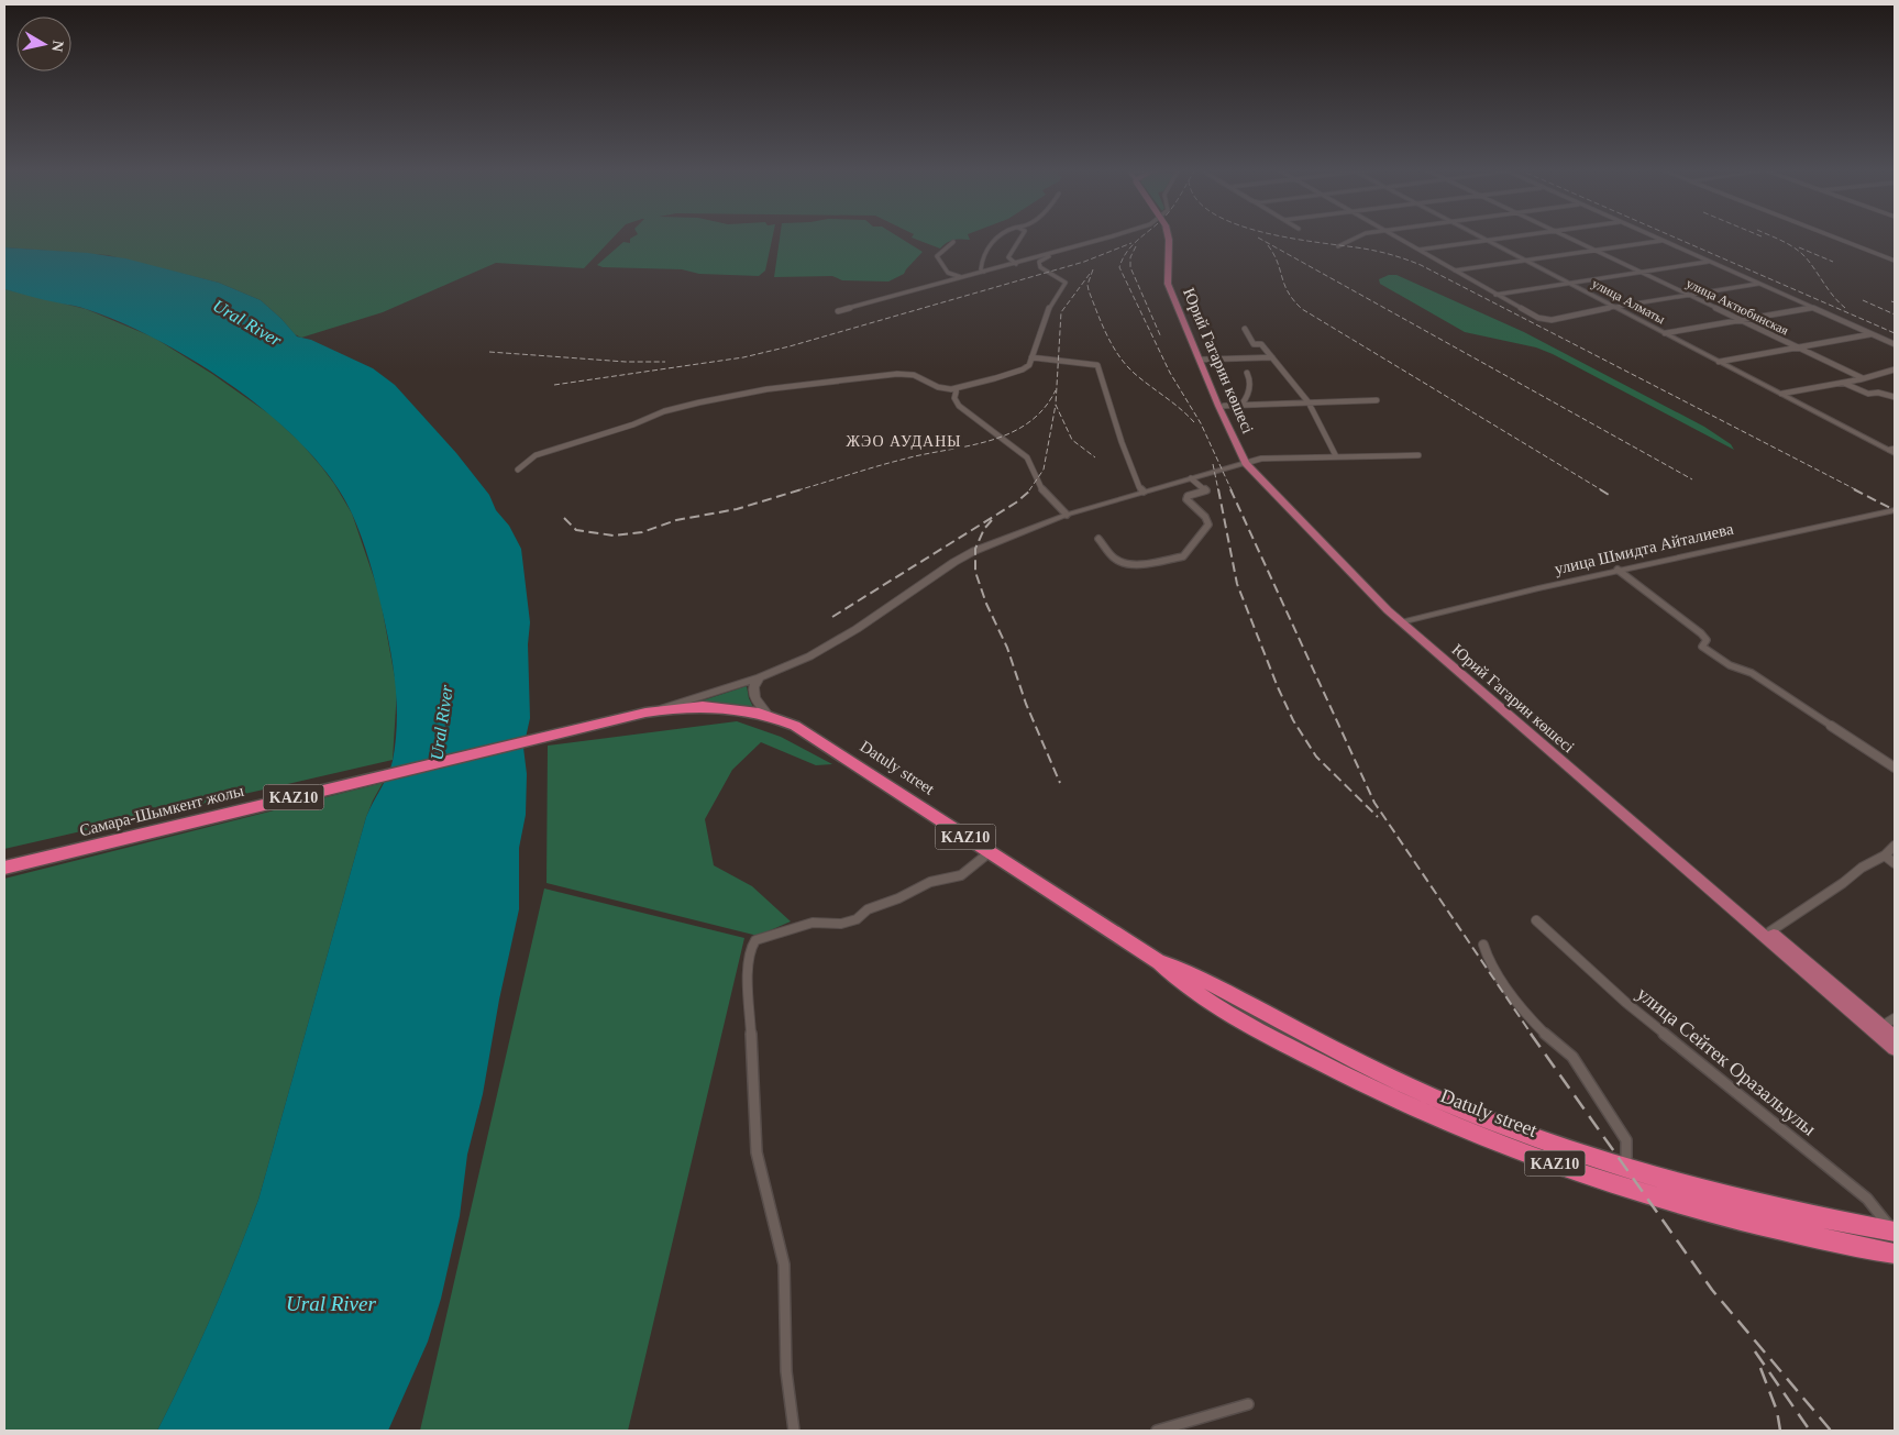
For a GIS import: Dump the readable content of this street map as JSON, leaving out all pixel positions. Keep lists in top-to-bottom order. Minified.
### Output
{"streets":{"highway":["Datuly street","KAZ10","Самара-Шымкент жолы"],"main road":["Юрий Гагарин көшесі"],"street":["улица Алматы","улица Актюбинская","улица Шмидта Айталиева","улица Сейтек Оразалыулы"]},"crossings":[["Юрий Гагарин көшесі","улица Шмидта Айталиева"],["Datuly street","Самара-Шымкент жолы"],["Datuly street","улица Сейтек Оразалыулы"]],"districts":["ЖЭО АУДАНЫ"],"water":["Ural River"],"north":"right"}
